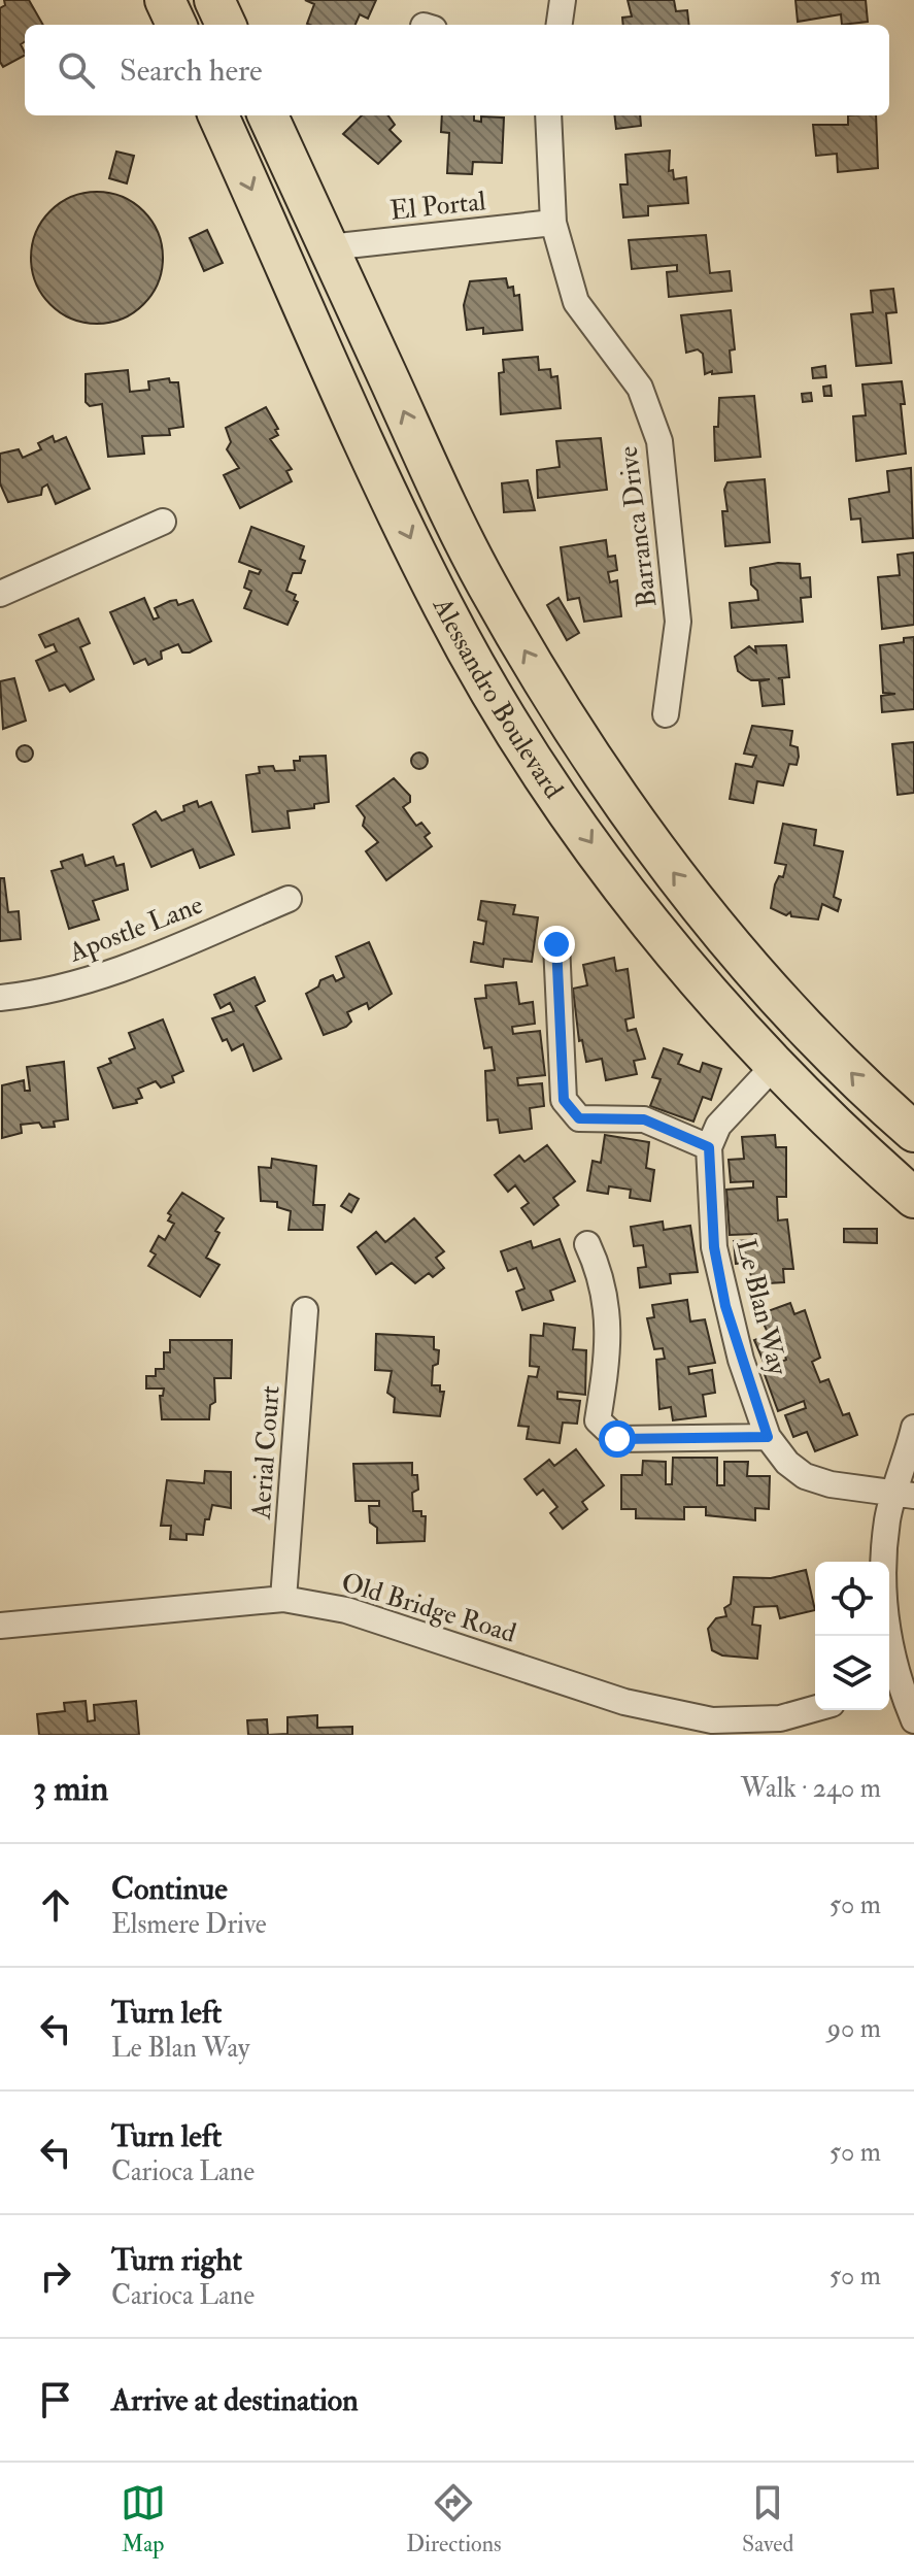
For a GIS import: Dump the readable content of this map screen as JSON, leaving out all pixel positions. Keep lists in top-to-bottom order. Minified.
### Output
{"streets":{"main road":["Alessandro Boulevard"],"street":["El Portal","Barranca Drive","Apostle Lane","Le Blan Way","Aerial Court","Old Bridge Road"]},"crossings":[["El Portal","Barranca Drive"],["El Portal","Alessandro Boulevard"],["Aerial Court","Old Bridge Road"]],"page":{"search":"Search here","heading":["3 min","Walk · 240 m"],"list":[["Continue","Elsmere Drive","50 m"],["Turn left","Le Blan Way","90 m"],["Turn left","Carioca Lane","50 m"],["Turn right","Carioca Lane","50 m"],"Arrive at destination"],"nav":["Map","Directions","Saved"]}}
